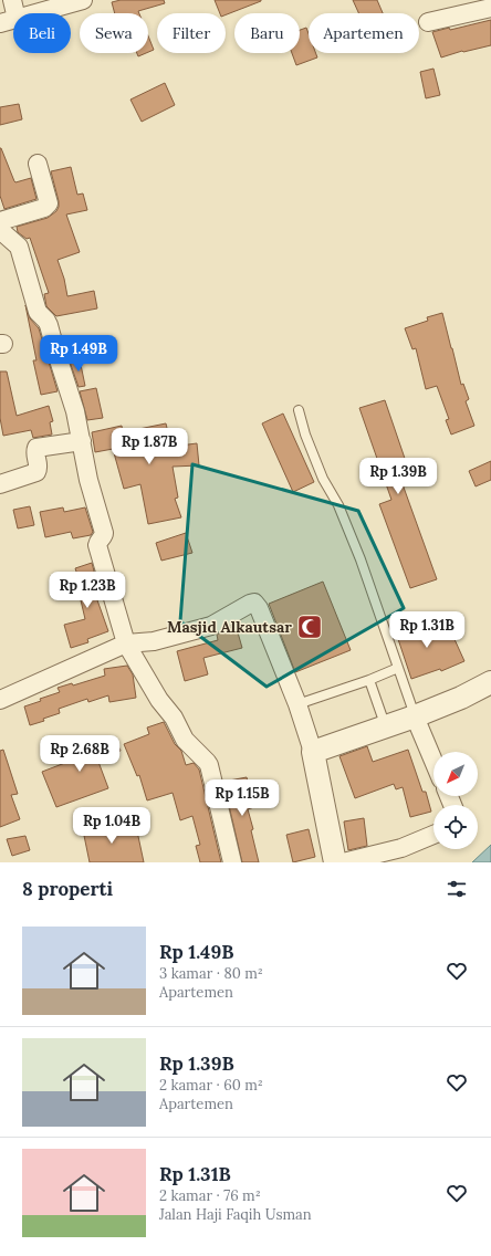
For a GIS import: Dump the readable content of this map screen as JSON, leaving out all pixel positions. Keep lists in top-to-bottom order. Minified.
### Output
{"places":{"mosque":["Masjid Alkautsar"]},"north":"bottom left","page":{"chip":["Beli","Sewa","Filter","Baru","Apartemen"],"price":["Rp 1.49B","Rp 1.87B","Rp 1.39B","Rp 1.23B","Rp 1.31B","Rp 2.68B","Rp 1.15B","Rp 1.04B"],"heading":"8 properti","list":[{"name":"Rp 1.49B","note":"3 kamar · 80 m² · Apartemen"},{"name":"Rp 1.39B","note":"2 kamar · 60 m² · Apartemen"},{"name":"Rp 1.31B","note":"2 kamar · 76 m² · Jalan Haji Faqih Usman"}]}}
